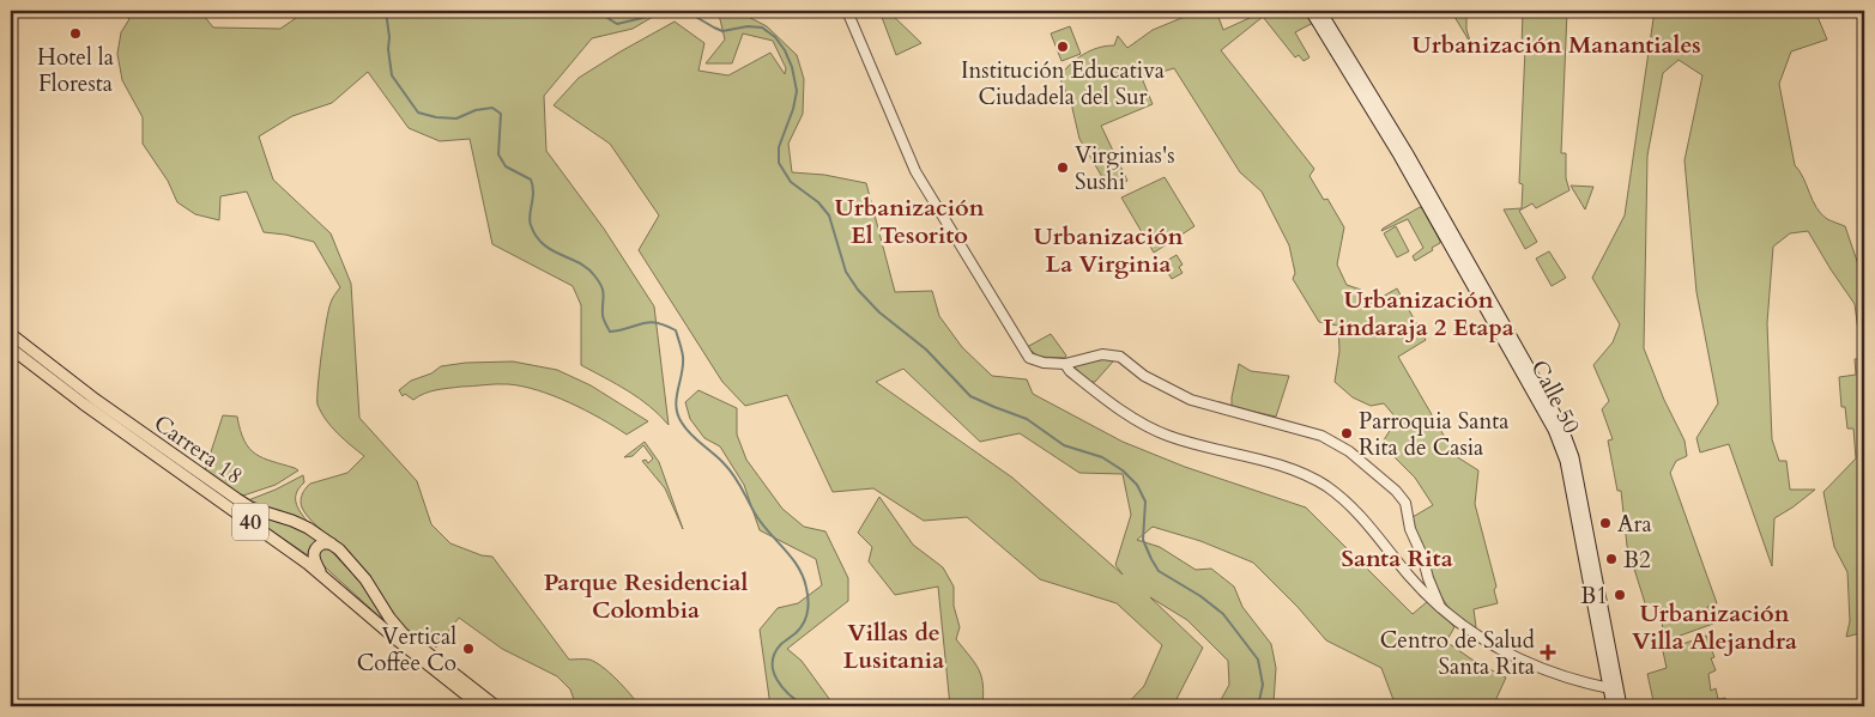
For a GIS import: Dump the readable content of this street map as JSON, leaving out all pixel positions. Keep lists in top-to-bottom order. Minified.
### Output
{"streets":{"main road":["Calle 50","Carrera 18","40"]},"districts":["Urbanización Manantiales","Urbanización El Tesorito","Urbanización La Virginia","Urbanización Lindaraja 2 Etapa","Santa Rita","Parque Residencial Colombia","Urbanización Villa Alejandra","Villas de Lusitania"],"places":{"other":["Hotel la Floresta","Institución Educativa Ciudadela del Sur","Virginias's Sushi","Parroquia Santa Rita de Casia","Ara","B2","B1","Vertical Coffee Co"],"health":["Centro de Salud Santa Rita"]}}
